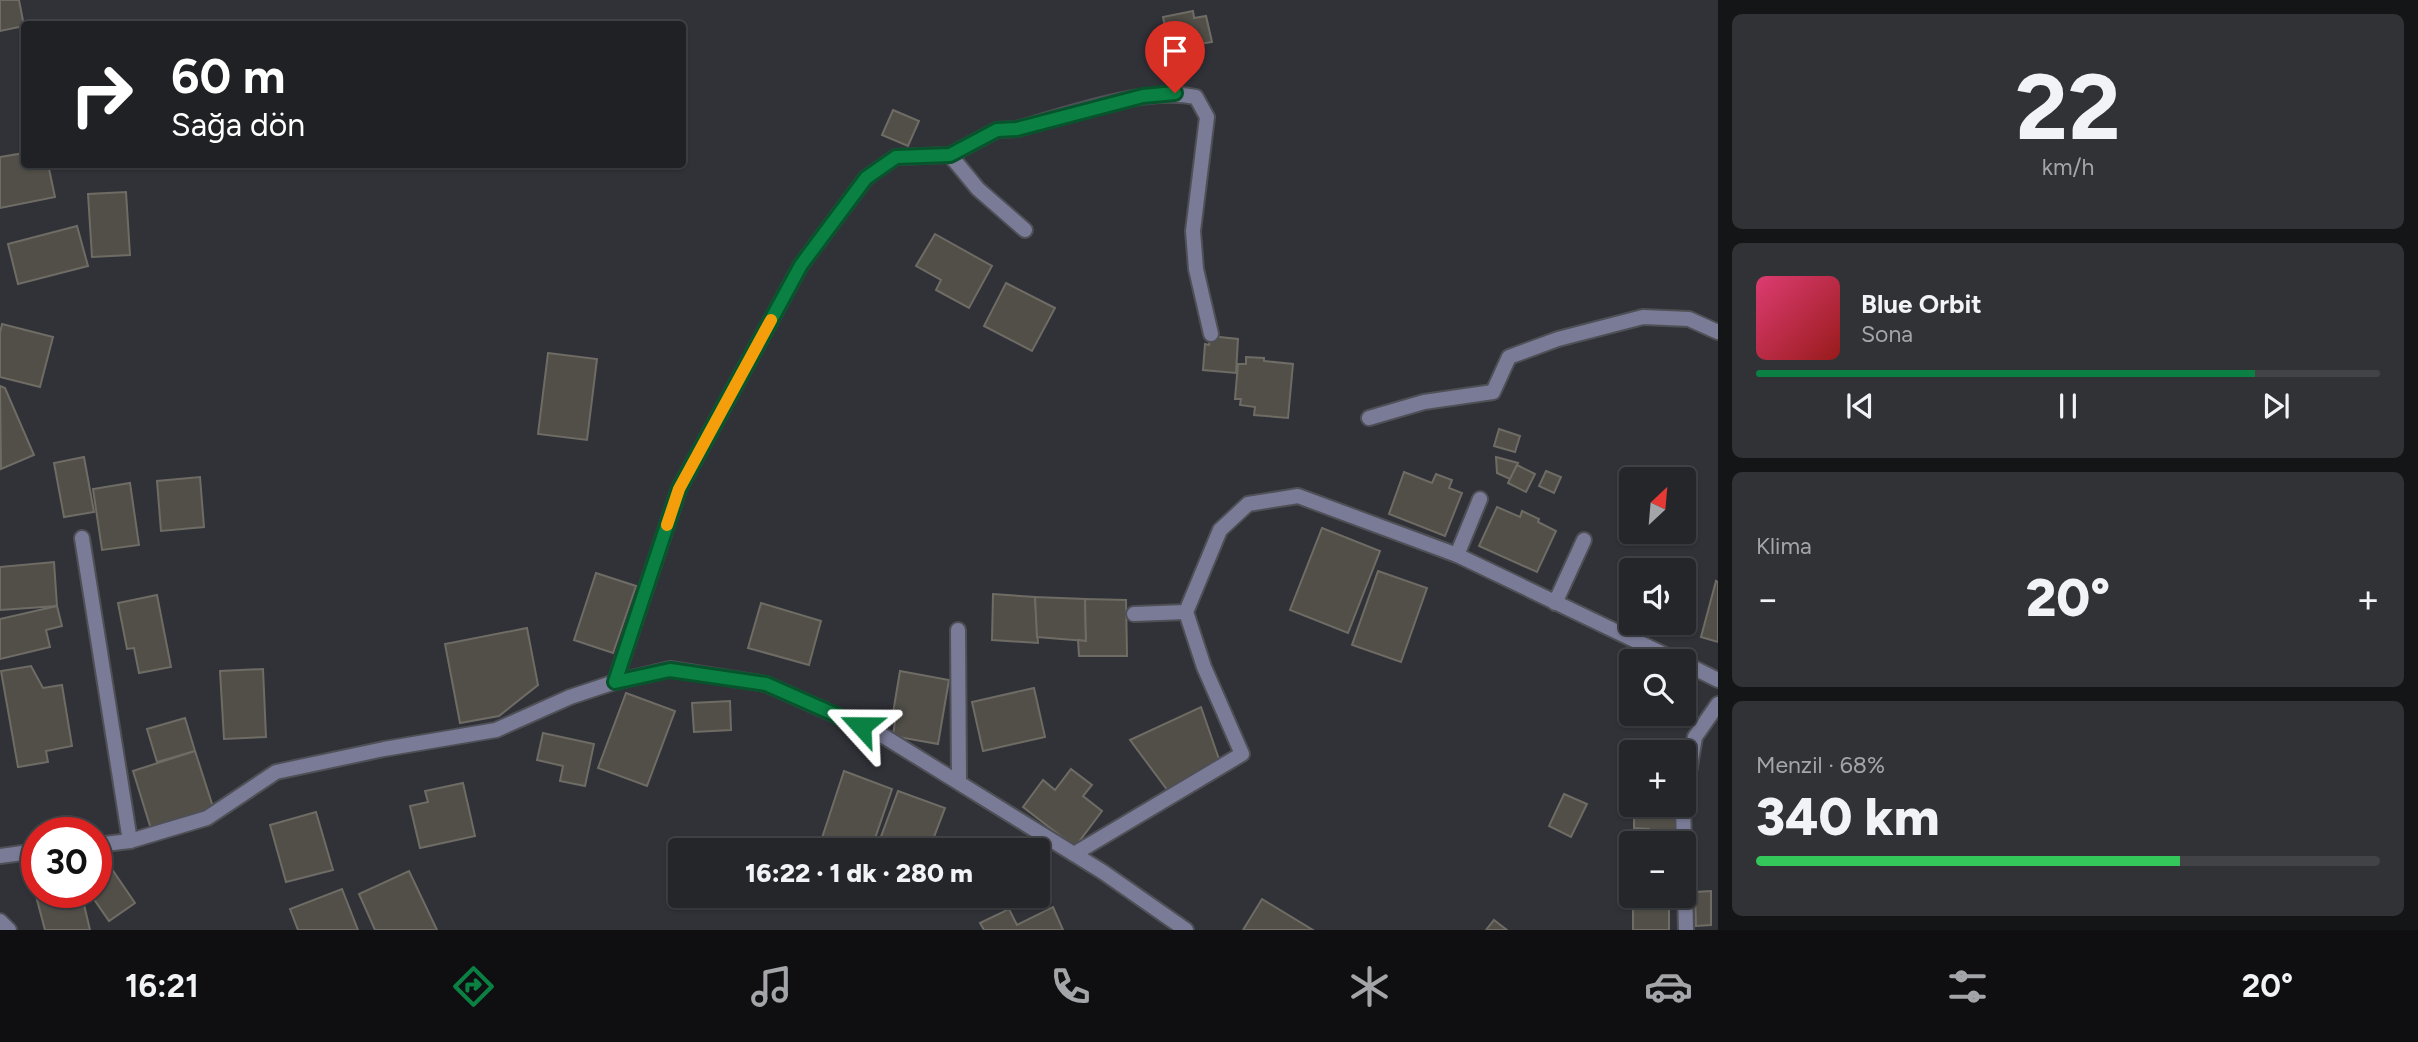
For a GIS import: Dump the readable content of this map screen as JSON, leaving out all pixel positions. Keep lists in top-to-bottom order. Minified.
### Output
{"north":"top right","page":{"tile":[["22","km/h"],"Klima",["Menzil · 68%","340 km"]],"turn":["60 m","Sağa dön"],"song":["Blue Orbit","Sona"],"map_buttons":["+","−"],"heat":["−","20°","+"],"limit":"30","trip":"16:22 · 1 dk · 280 m","tabs":["16:21","20°"]}}
